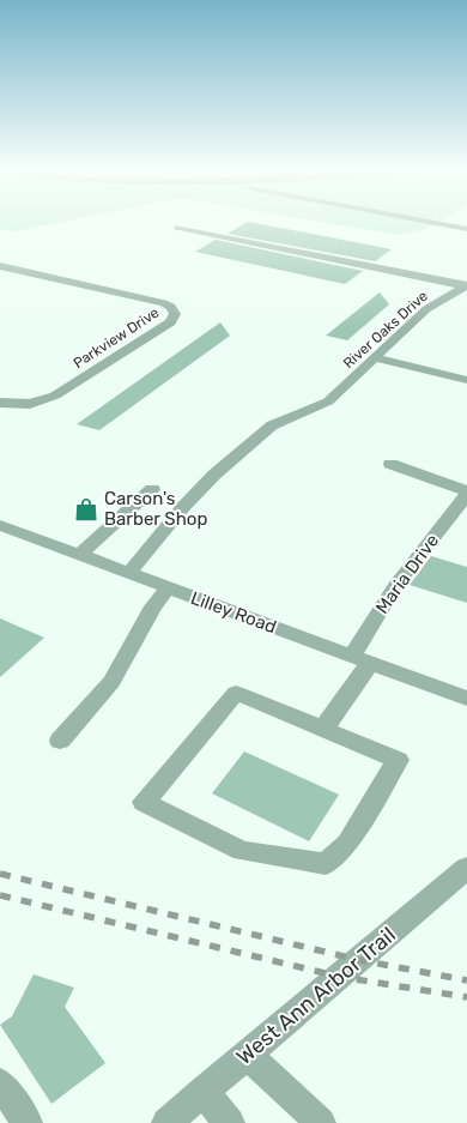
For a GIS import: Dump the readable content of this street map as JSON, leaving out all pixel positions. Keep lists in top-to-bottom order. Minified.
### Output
{"streets":{"street":["River Oaks Drive","Parkview Drive","Maria Drive","Lilley Road","West Ann Arbor Trail"]},"crossings":[["River Oaks Drive","Lilley Road"],["Maria Drive","Lilley Road"]],"places":{"shop":["Carson's Barber Shop"]}}
